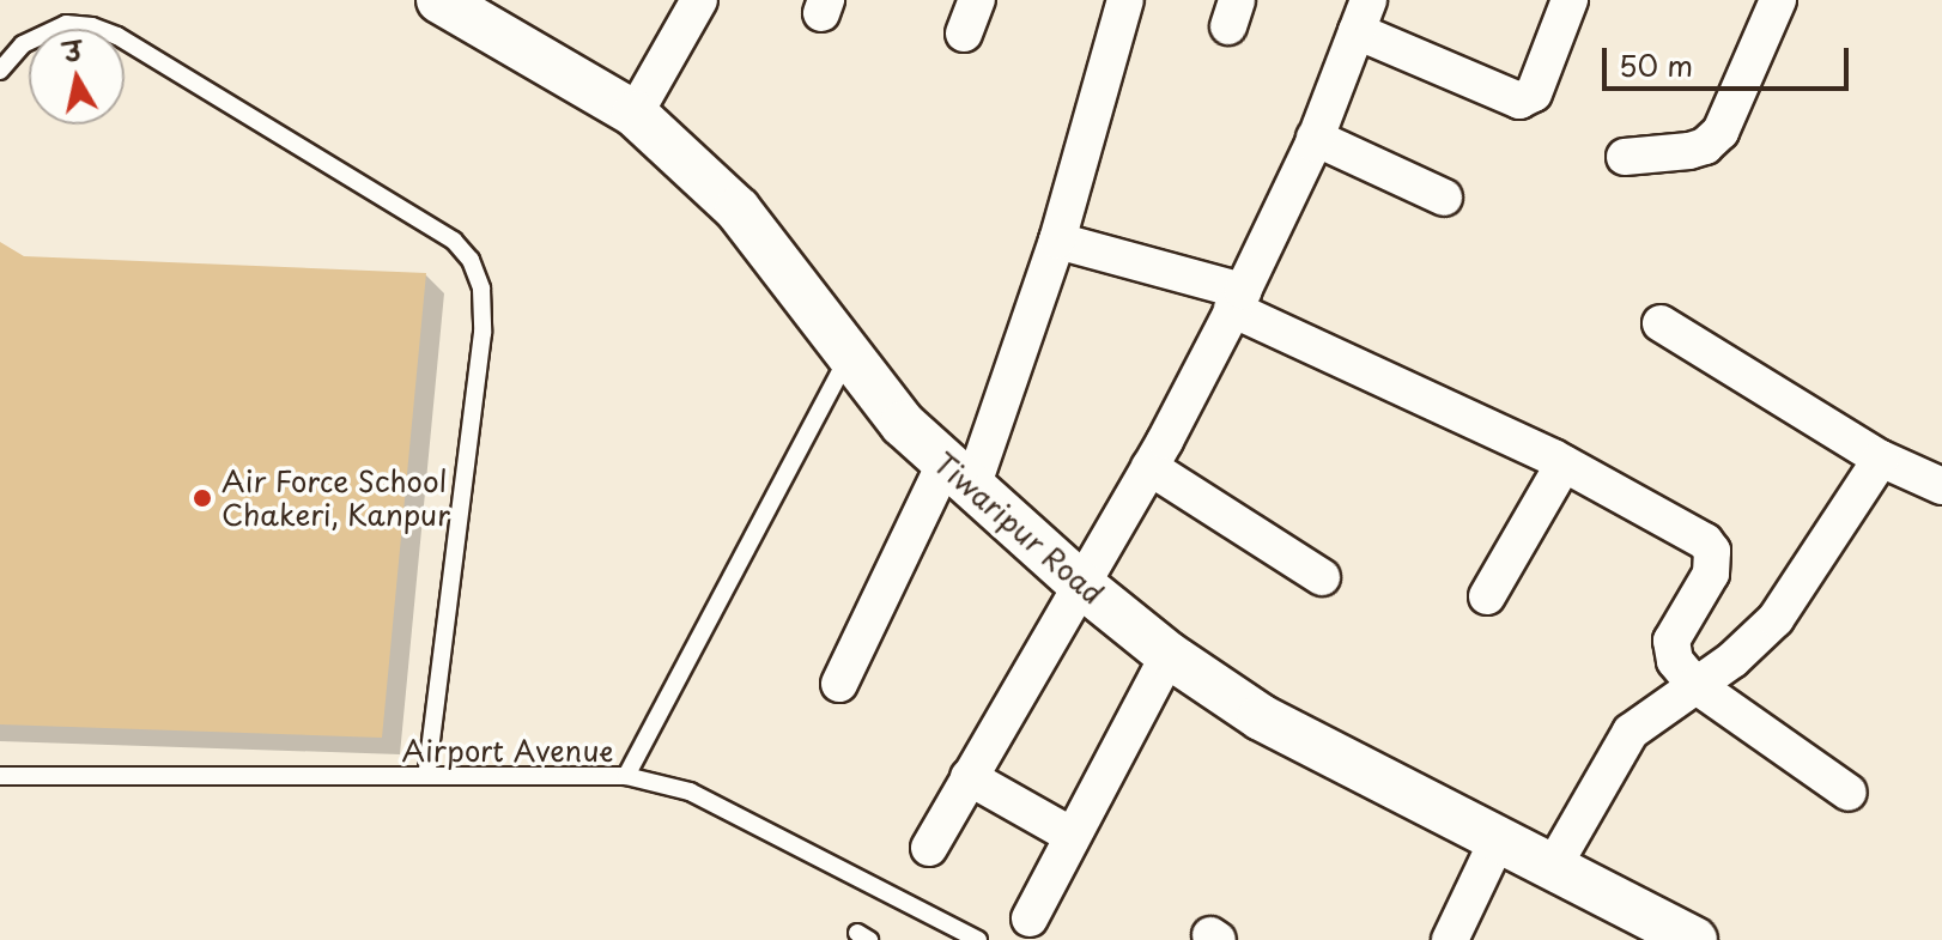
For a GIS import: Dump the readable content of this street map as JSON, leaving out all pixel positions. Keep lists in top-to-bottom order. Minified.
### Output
{"streets":{"street":["Tiwaripur Road"],"lane":["Airport Avenue"]},"places":["Air Force School Chakeri, Kanpur"],"scale_bar":"50 m","north":"top"}
